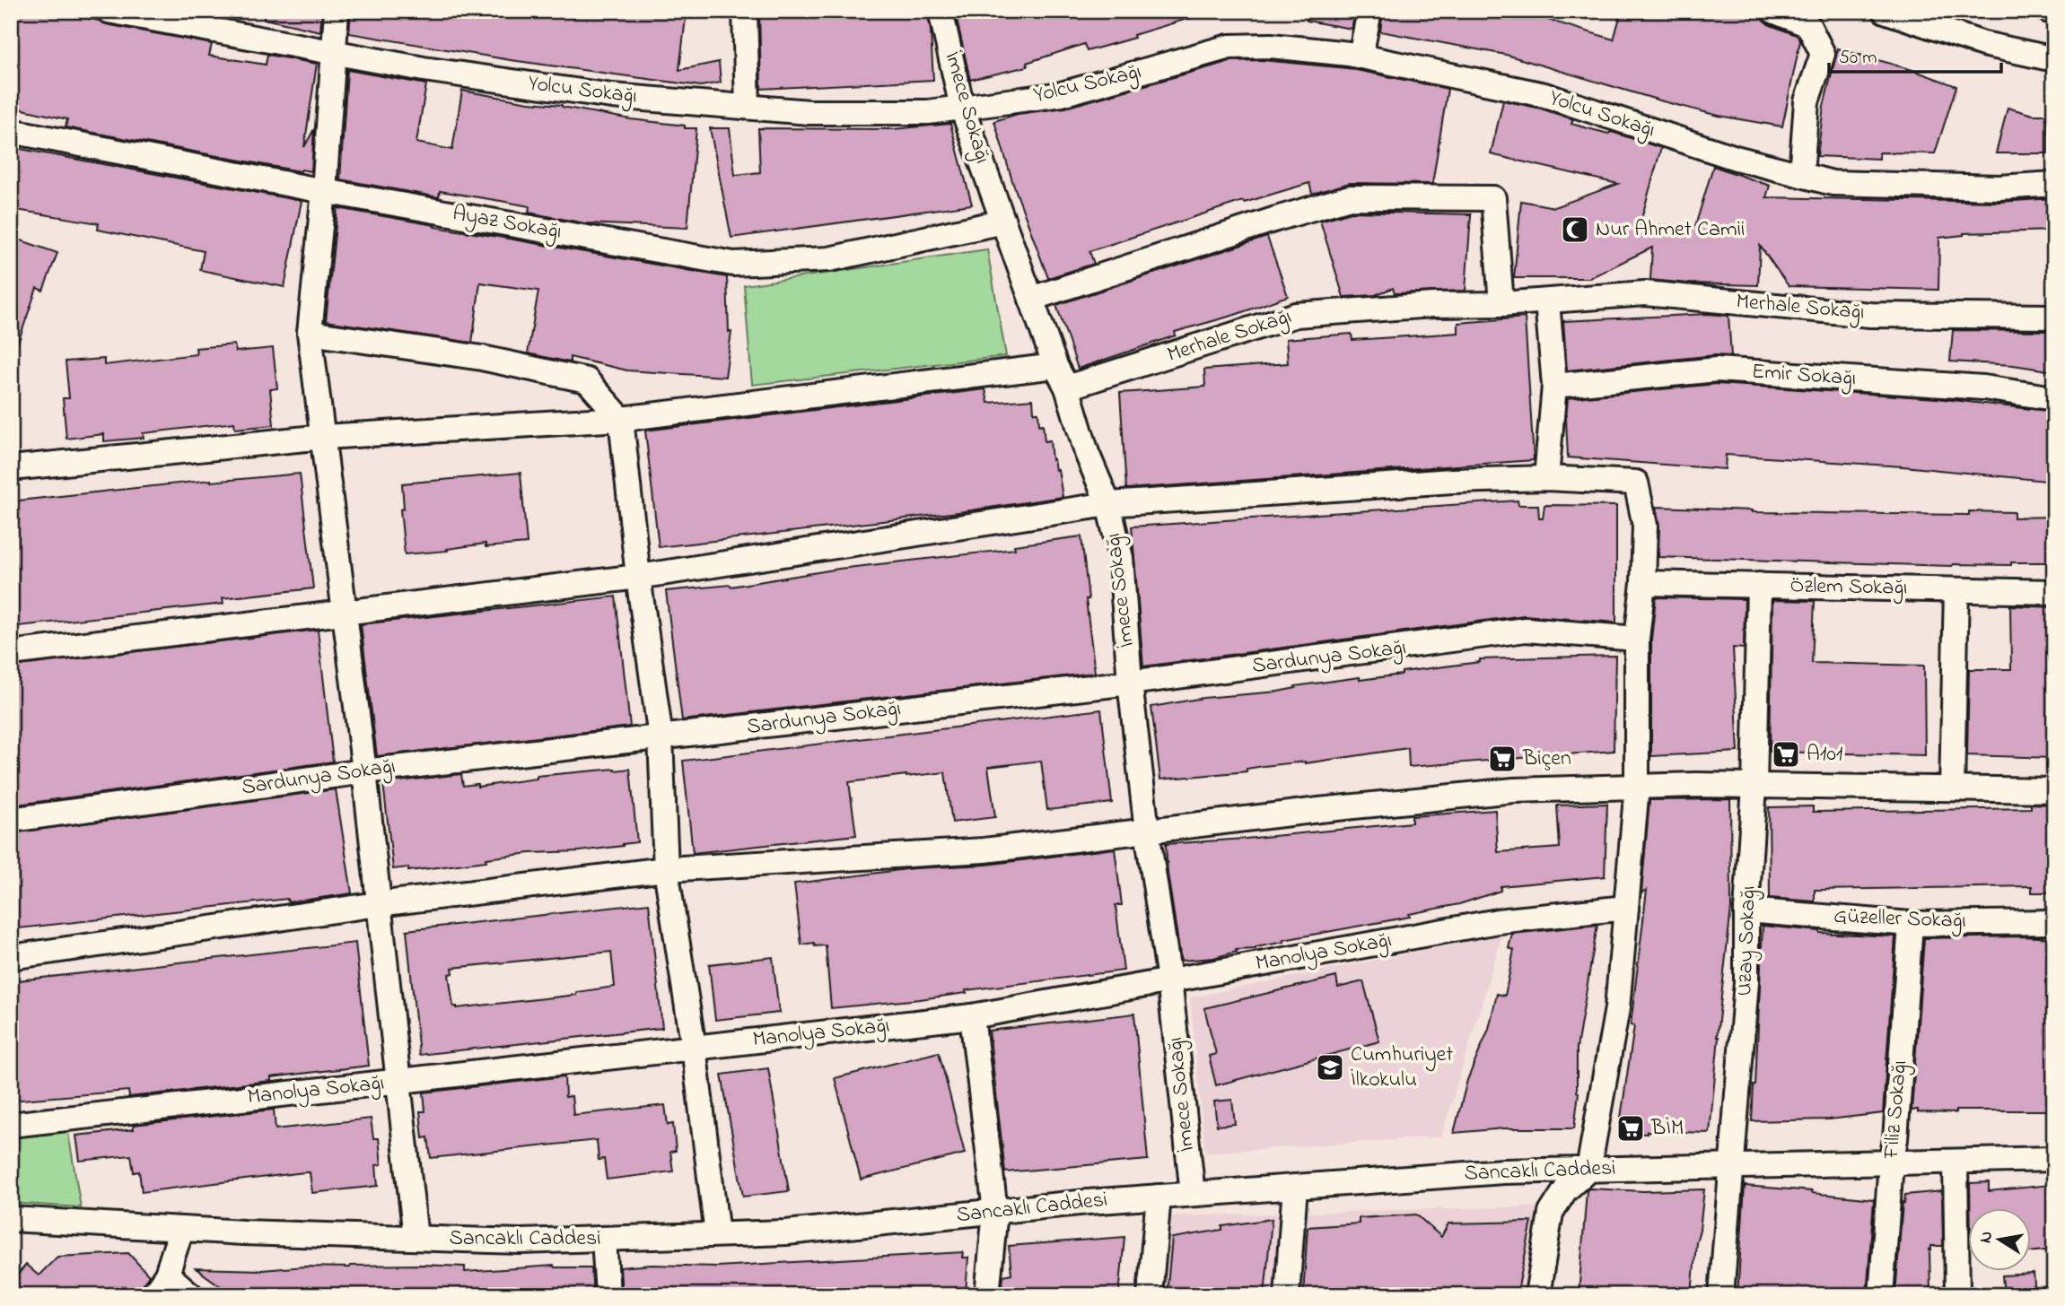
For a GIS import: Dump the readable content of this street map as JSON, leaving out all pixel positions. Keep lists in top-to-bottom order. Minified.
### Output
{"streets":{"street":["Yolcu Sokağı","İmece Sokağı","Ayaz Sokağı","Merhale Sokağı","Emir Sokağı","Özlem Sokağı","Sardunya Sokağı","Güzeller Sokağı","Uzay Sokağı","Manolya Sokağı","Filiz Sokağı","Sancaklı Caddesi"]},"crossings":[["Yolcu Sokağı","İmece Sokağı"],["İmece Sokağı","Ayaz Sokağı"],["İmece Sokağı","Merhale Sokağı"],["İmece Sokağı","Sardunya Sokağı"],["İmece Sokağı","Manolya Sokağı"],["İmece Sokağı","Sancaklı Caddesi"],["Özlem Sokağı","Uzay Sokağı"],["Güzeller Sokağı","Uzay Sokağı"],["Güzeller Sokağı","Filiz Sokağı"],["Uzay Sokağı","Sancaklı Caddesi"],["Filiz Sokağı","Sancaklı Caddesi"]],"places":{"mosque":["Nur Ahmet Camii"],"supermarket":["A101","Biçen","BİM"],"school or university":["Cumhuriyet İlkokulu"]},"scale_bar":"50 m","north":"left"}
